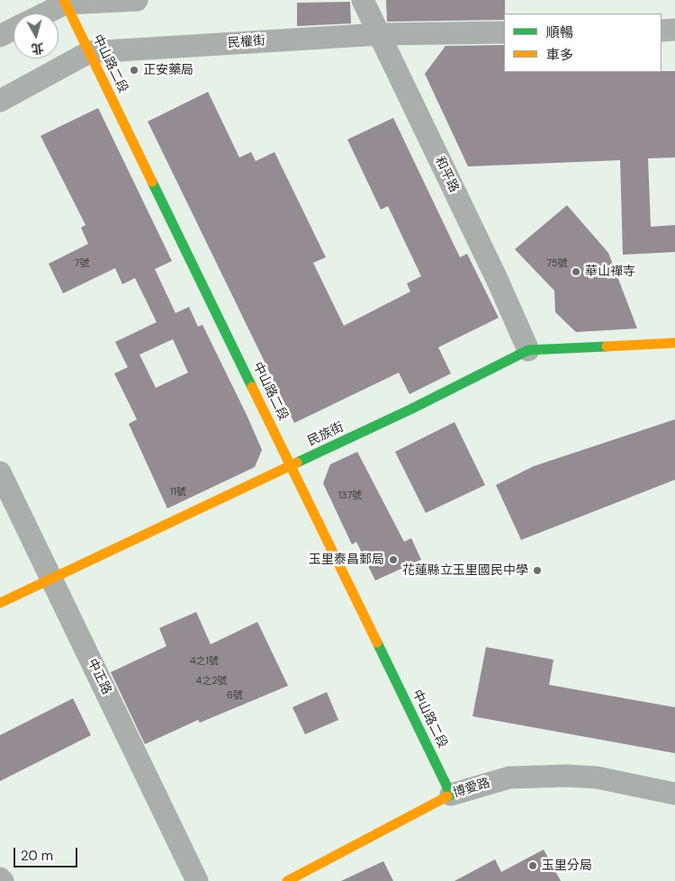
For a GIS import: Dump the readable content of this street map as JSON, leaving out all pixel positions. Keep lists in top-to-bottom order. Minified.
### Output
{"streets":{"street":["民權街","中山路二段","和平路","民族街","中正路","博愛路"]},"crossings":[["民權街","中山路二段"],["民權街","和平路"],["中山路二段","民族街"],["中山路二段","博愛路"],["和平路","民族街"],["民族街","中正路"]],"places":["正安藥局","華山禪寺","玉里泰昌郵局","花蓮縣立玉里國民中學","玉里分局"],"house_numbers":["7號","75號","11號","137號","4之1號","4之2號","6號"],"legend":["順暢","車多"],"scale_bar":"20 m","north":"bottom"}
